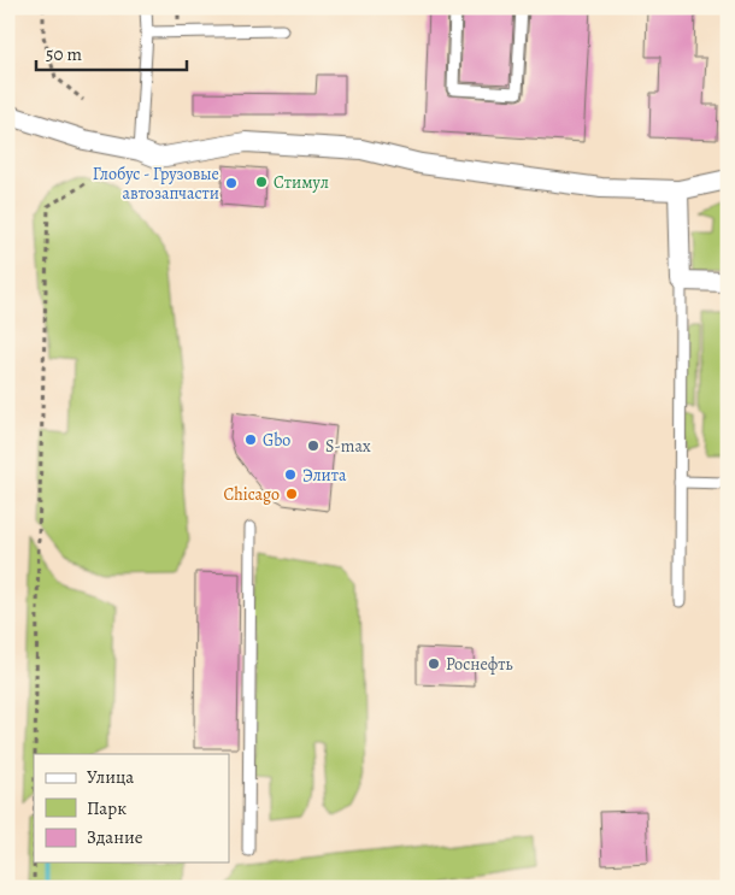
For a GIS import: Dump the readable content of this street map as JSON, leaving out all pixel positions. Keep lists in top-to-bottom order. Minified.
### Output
{"places":["Стимул","Глобус - Грузовые автозапчасти","Gbo","S-max","Элита","Chicago","Роснефть"],"legend":["Улица","Парк","Здание"],"scale_bar":"50 m"}
